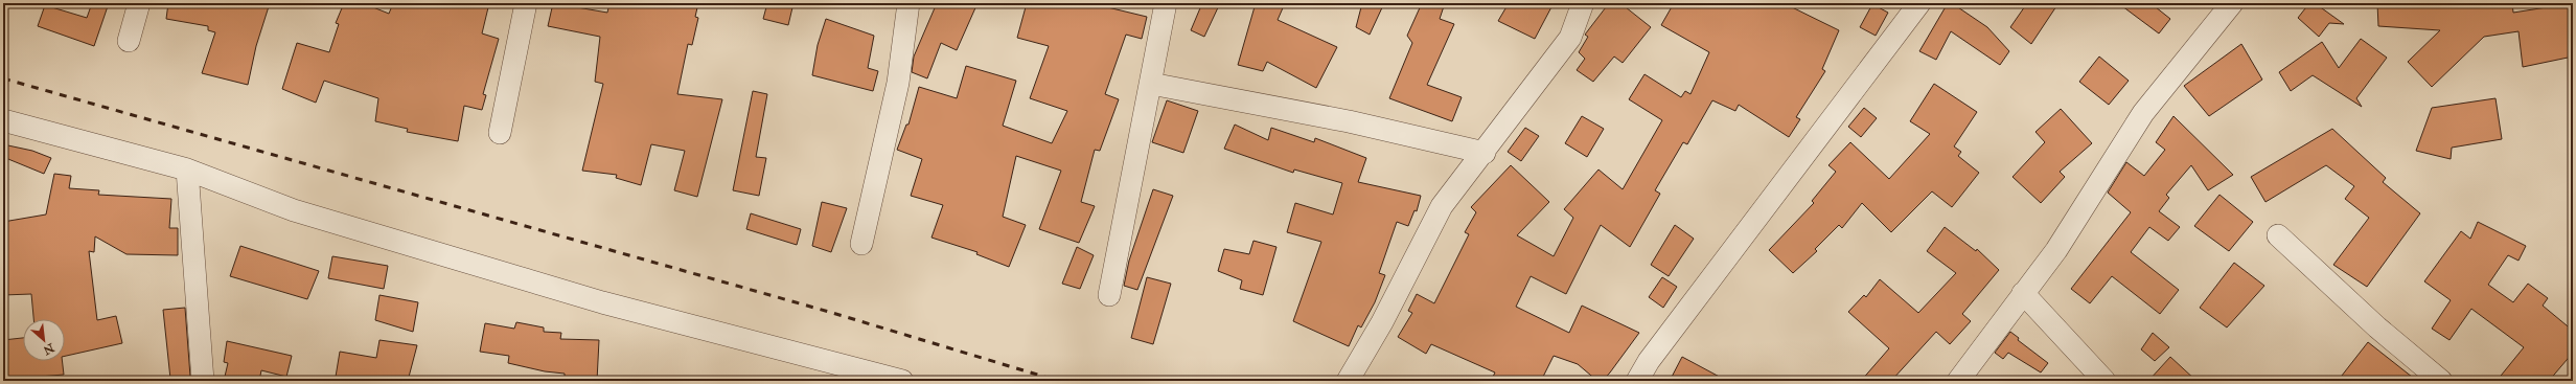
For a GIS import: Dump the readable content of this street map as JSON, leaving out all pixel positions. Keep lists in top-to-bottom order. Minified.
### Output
{"north":"bottom right"}
